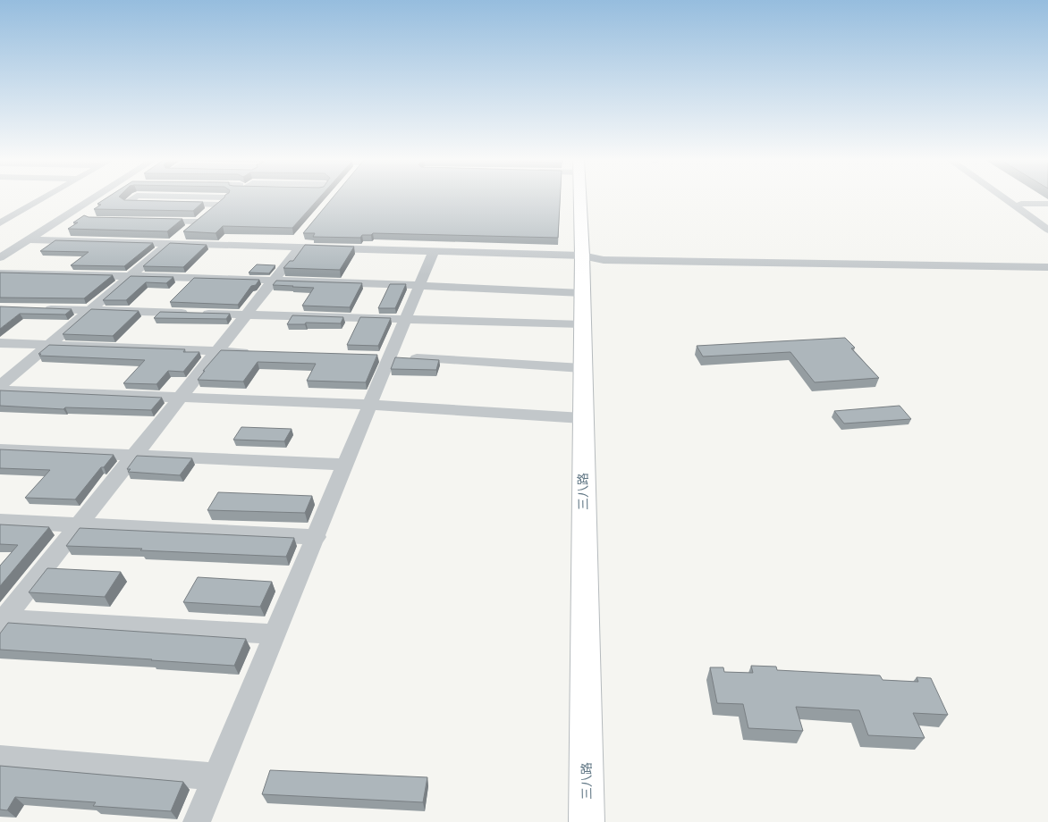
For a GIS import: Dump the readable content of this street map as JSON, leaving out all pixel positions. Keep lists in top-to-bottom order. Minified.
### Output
{"streets":{"main road":["三八路"]}}
